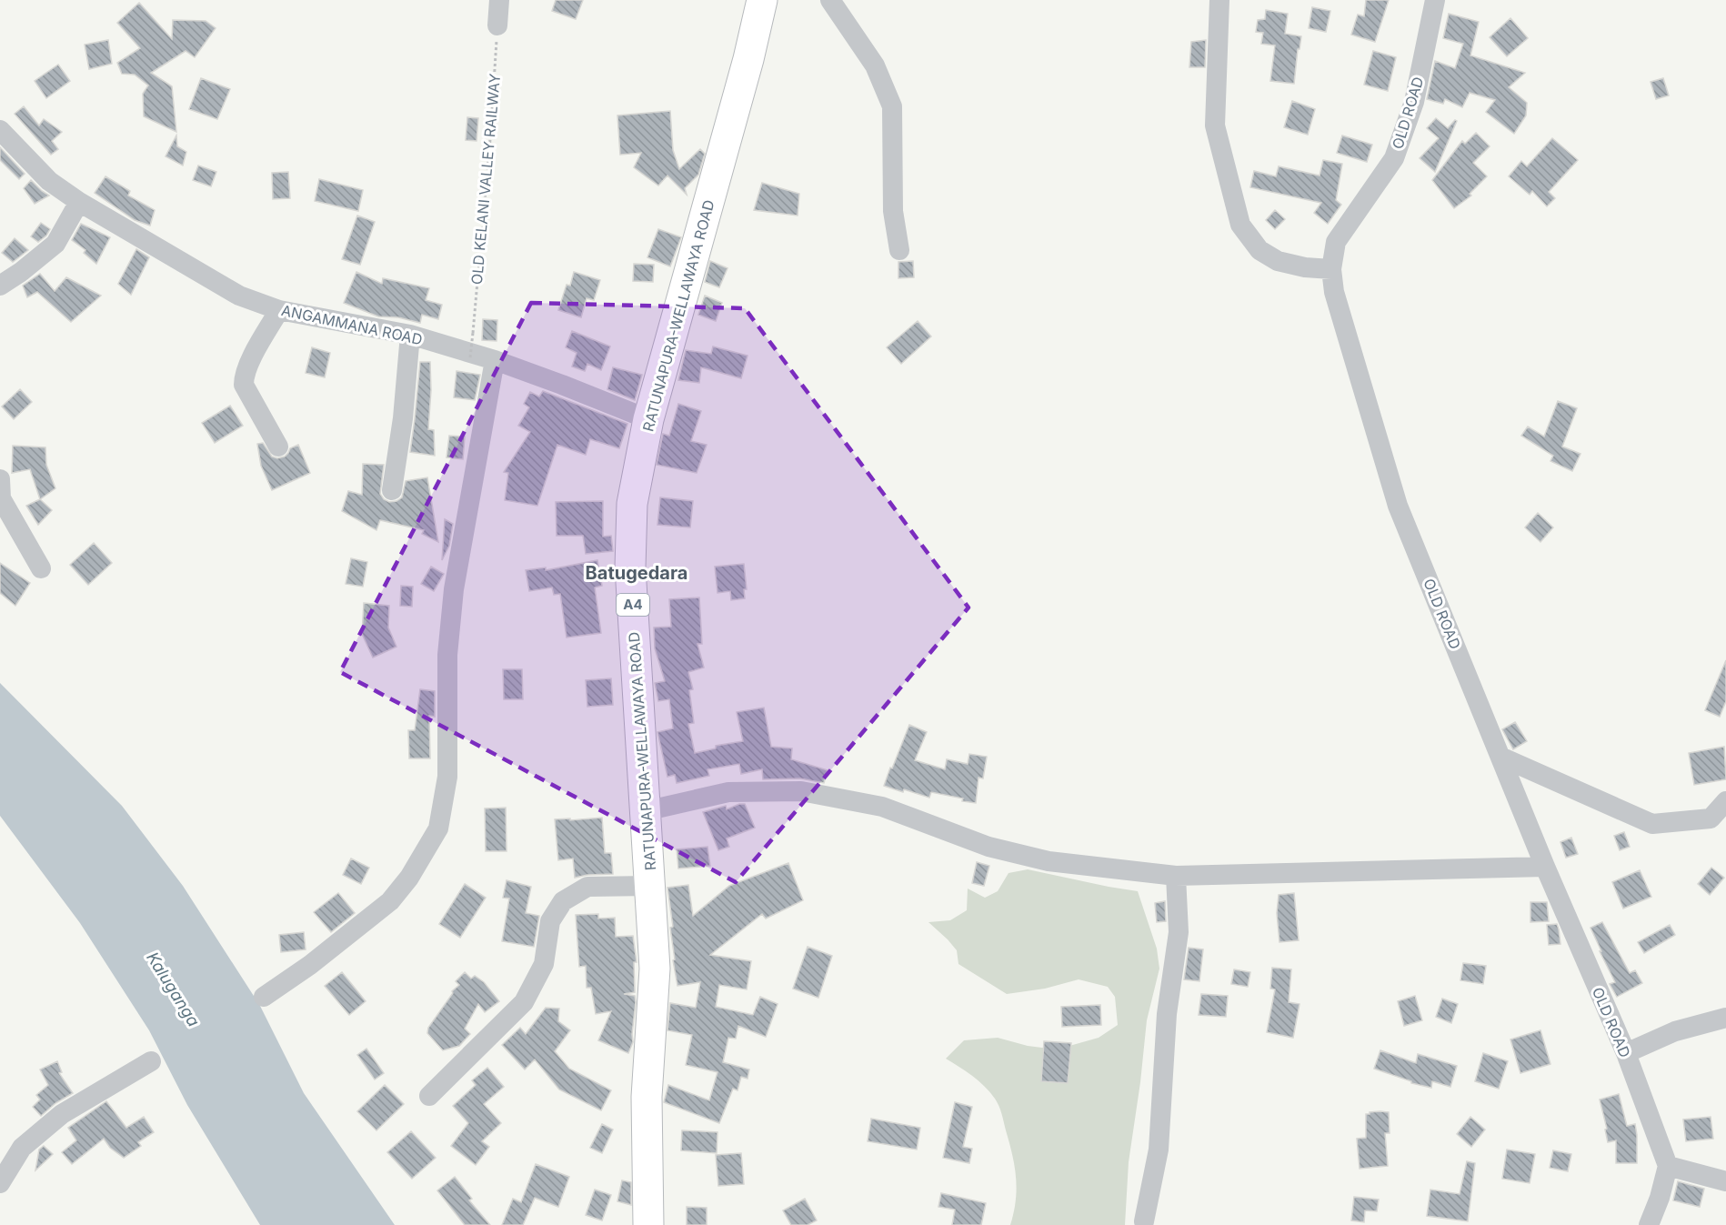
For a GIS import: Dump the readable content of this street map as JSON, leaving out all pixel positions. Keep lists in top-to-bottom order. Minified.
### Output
{"streets":{"highway":["RATUNAPURA-WELLAWAYA ROAD","A4"],"street":["OLD ROAD","ANGAMMANA ROAD"],"path":["OLD KELANI VALLEY RAILWAY"]},"crossings":[["RATUNAPURA-WELLAWAYA ROAD","ANGAMMANA ROAD"]],"districts":["Batugedara"],"water":["Kaluganga"]}
